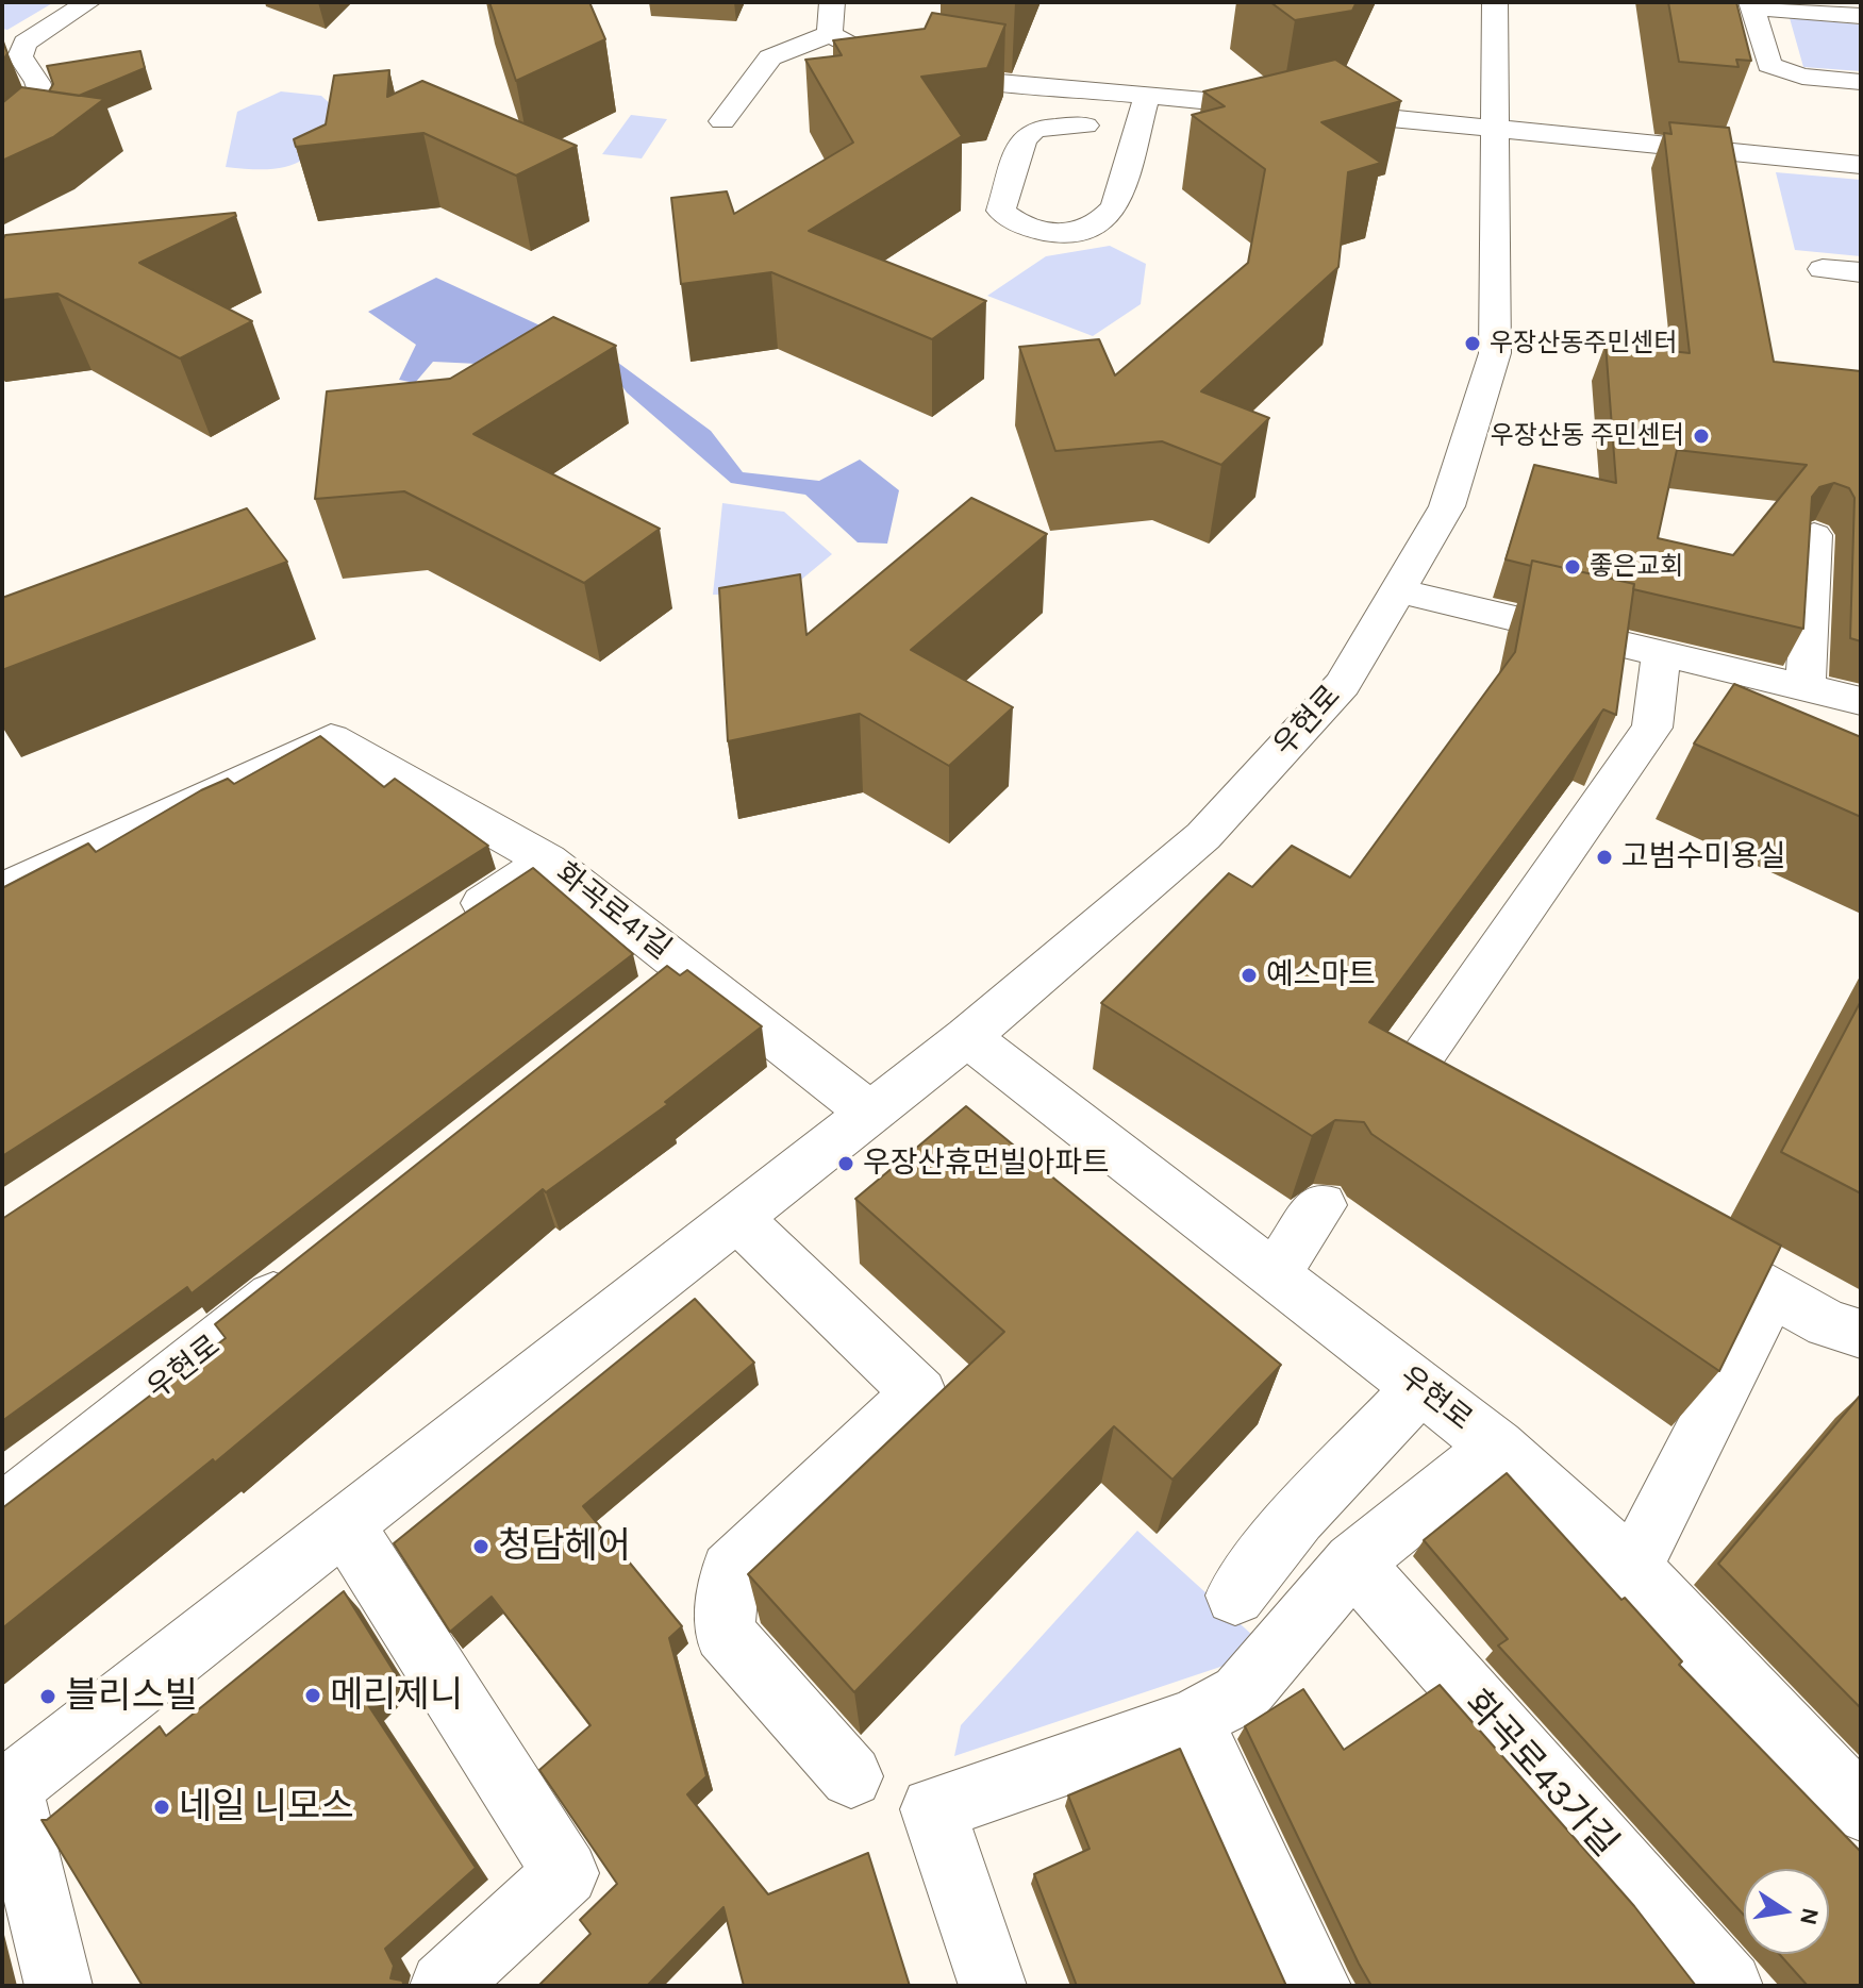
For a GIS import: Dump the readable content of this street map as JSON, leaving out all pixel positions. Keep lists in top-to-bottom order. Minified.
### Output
{"streets":{"street":["우현로","화곡로41길","화곡로43가길"]},"crossings":[["우현로","화곡로41길"]],"places":["우장산동주민센터","우장산동 주민센터","좋은교회","고범수미용실","예스마트","우장산휴먼빌아파트","청담헤어","메리제니","블리스빌","네일 니모스"],"north":"right"}
